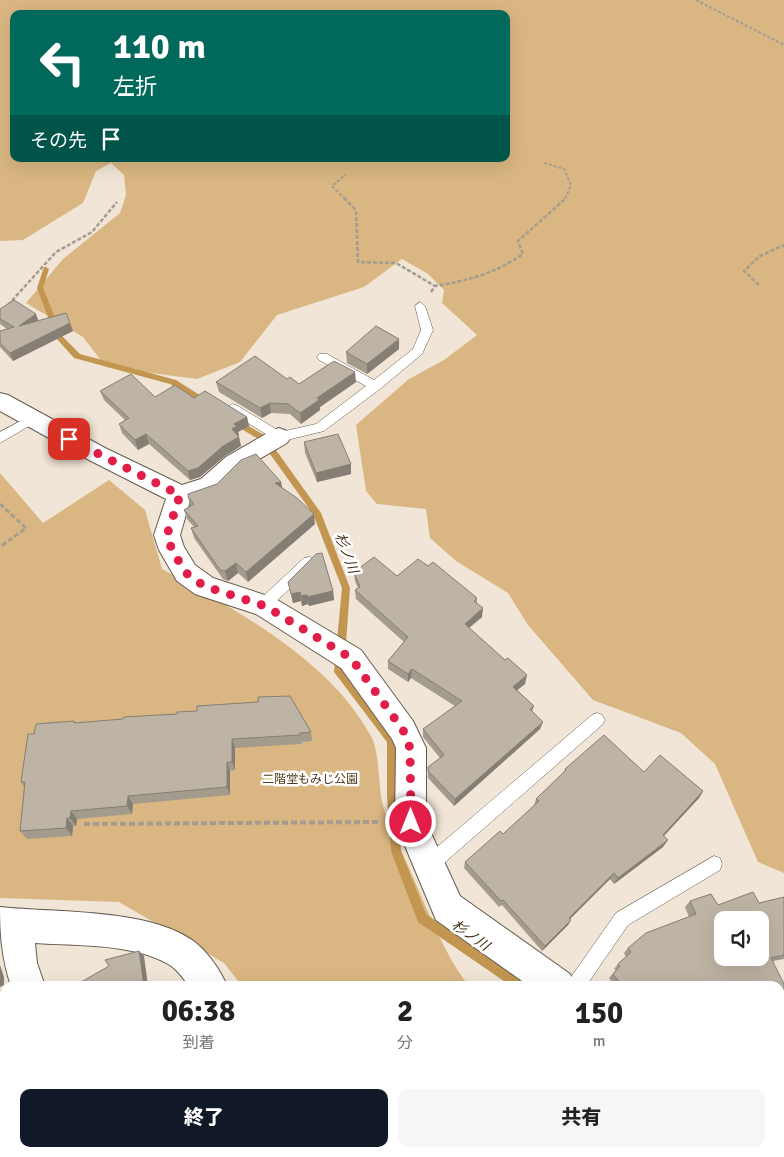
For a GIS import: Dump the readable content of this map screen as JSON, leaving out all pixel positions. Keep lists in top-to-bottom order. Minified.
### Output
{"water":["杉ノ川"],"parks":["二階堂もみじ公園"],"page":{"turn":["110 m","左折"],"then":"その先","eta":["06:38","到着","2","分","150","m"],"buttons":["終了","共有"]}}
